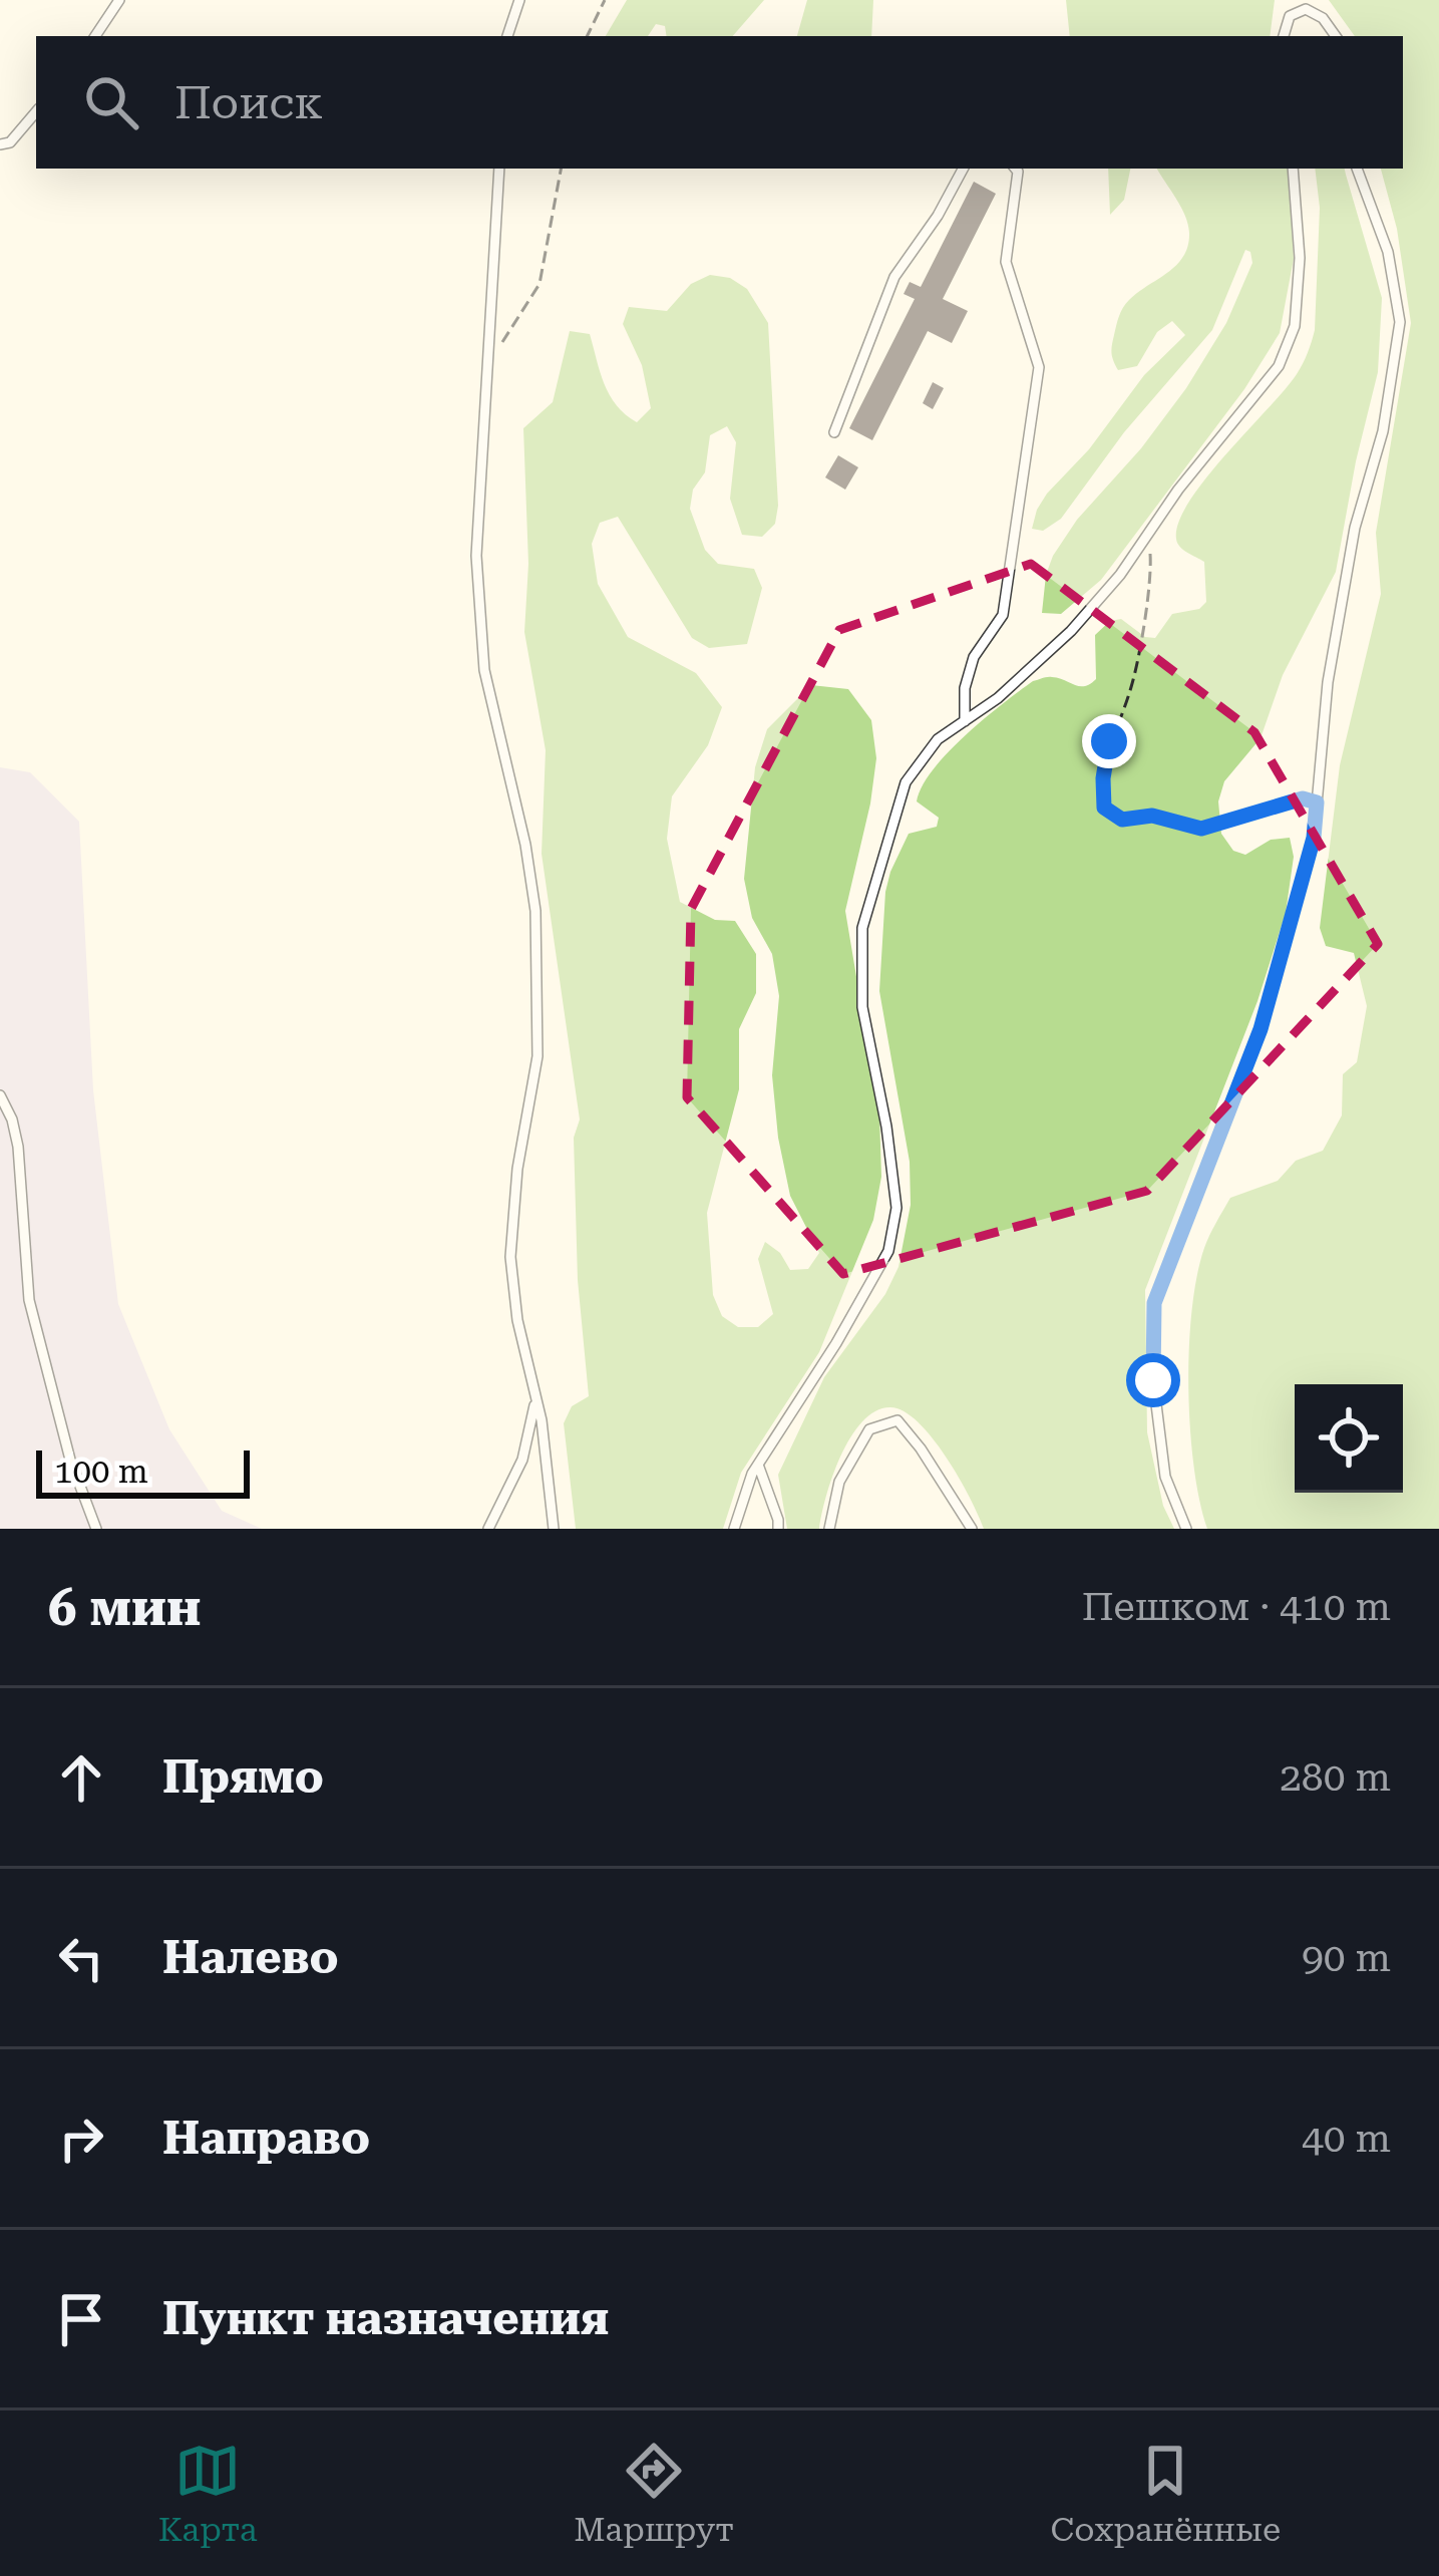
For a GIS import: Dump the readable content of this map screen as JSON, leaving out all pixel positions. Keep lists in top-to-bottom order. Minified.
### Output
{"scale_bar":"100 m","page":{"search":"Поиск","scale":"100 m","heading":["6 мин","Пешком · 410 m"],"list":[["Прямо","280 m"],["Налево","90 m"],["Направо","40 m"],"Пункт назначения"],"nav":["Карта","Маршрут","Сохранённые"]}}
